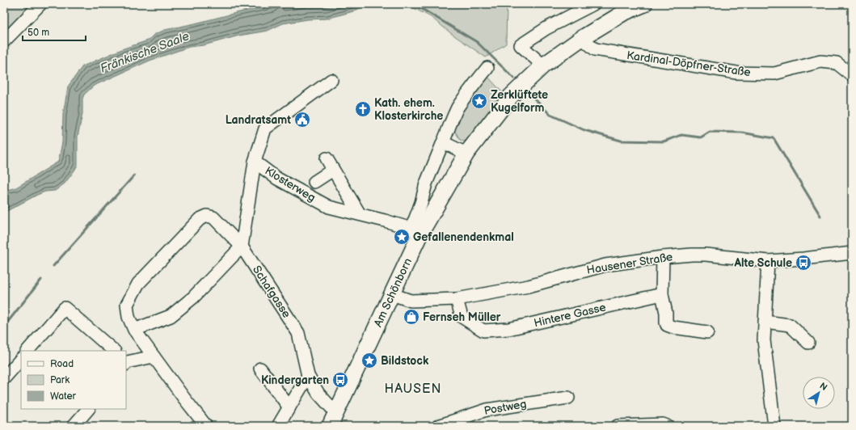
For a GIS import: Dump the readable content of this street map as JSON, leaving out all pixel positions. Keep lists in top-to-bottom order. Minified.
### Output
{"streets":{"main road":["Am Schönborn"],"street":["Kardinal-Döpfner-Straße","Klosterweg","Hausener Straße","Schafgasse","Hintere Gasse","Postweg"]},"crossings":[["Kardinal-Döpfner-Straße","Am Schönborn"],["Klosterweg","Am Schönborn"],["Hausener Straße","Am Schönborn"],["Hausener Straße","Hintere Gasse"],["Schafgasse","Am Schönborn"]],"districts":["HAUSEN"],"water":["Fränkische Saale"],"places":{"place":["Zerklüftete Kugelform","Gefallenendenkmal","Bildstock"],"church":["Kath. ehem. Klosterkirche"],"public building":["Landratsamt"],"bus stop":["Alte Schule","Kindergarten"],"shop":["Fernseh Müller"]},"legend":["Road","Park","Water"],"scale_bar":"50 m","north":"top right"}
